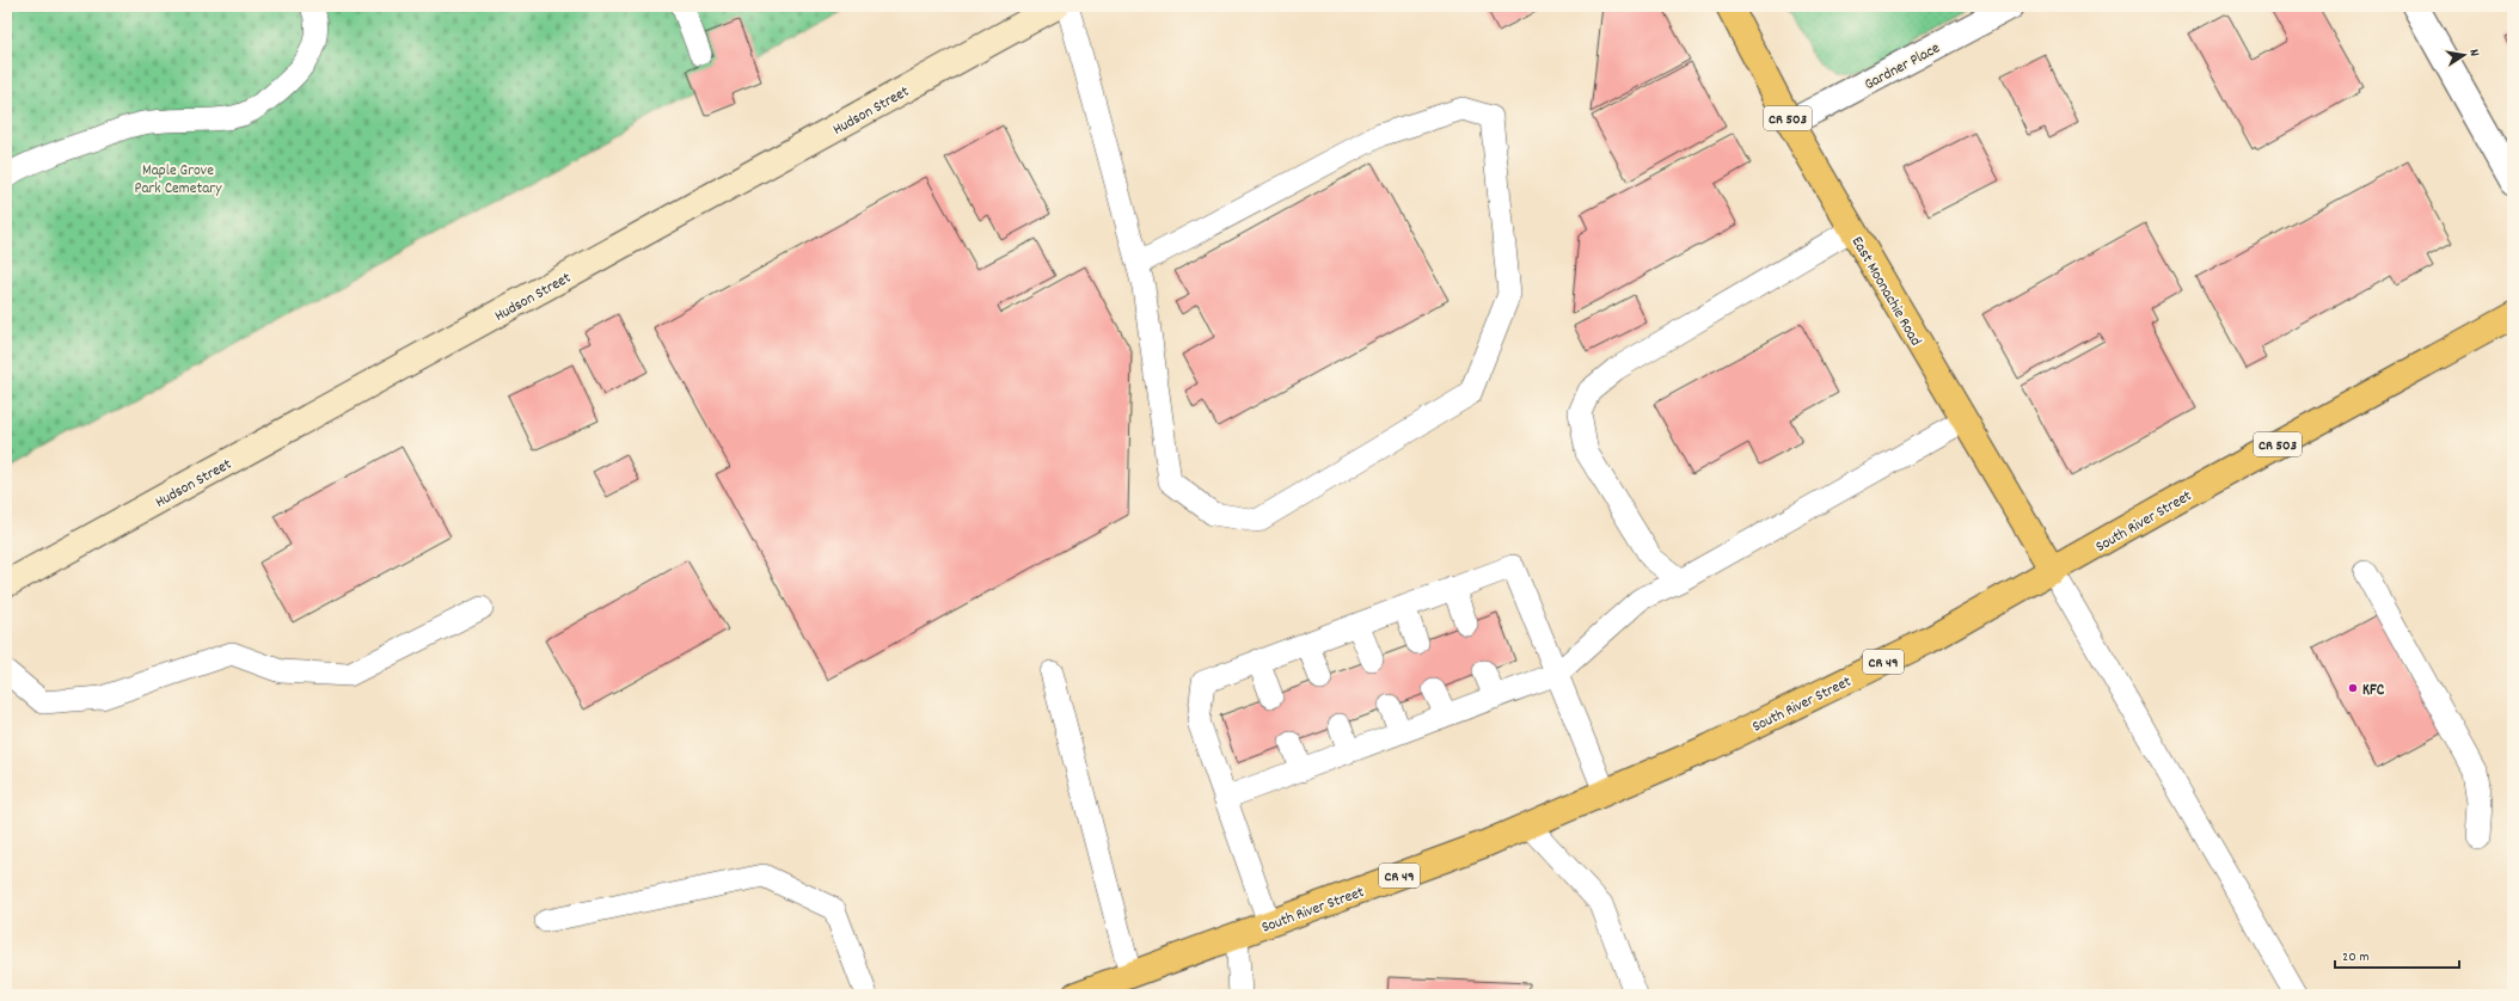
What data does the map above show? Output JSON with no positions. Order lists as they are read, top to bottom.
{
  "streets": {
    "main road": [
      "Hudson Street",
      "CR 503",
      "East Moonachie Road",
      "South River Street",
      "CR 49"
    ],
    "street": ["Gardner Place"]
  },
  "crossings": [
    ["Gardner Place", "East Moonachie Road"],
    ["East Moonachie Road", "South River Street"]
  ],
  "parks": ["Maple Grove Park Cemetary"],
  "places": ["KFC"],
  "scale_bar": "20 m",
  "north": "right"
}
